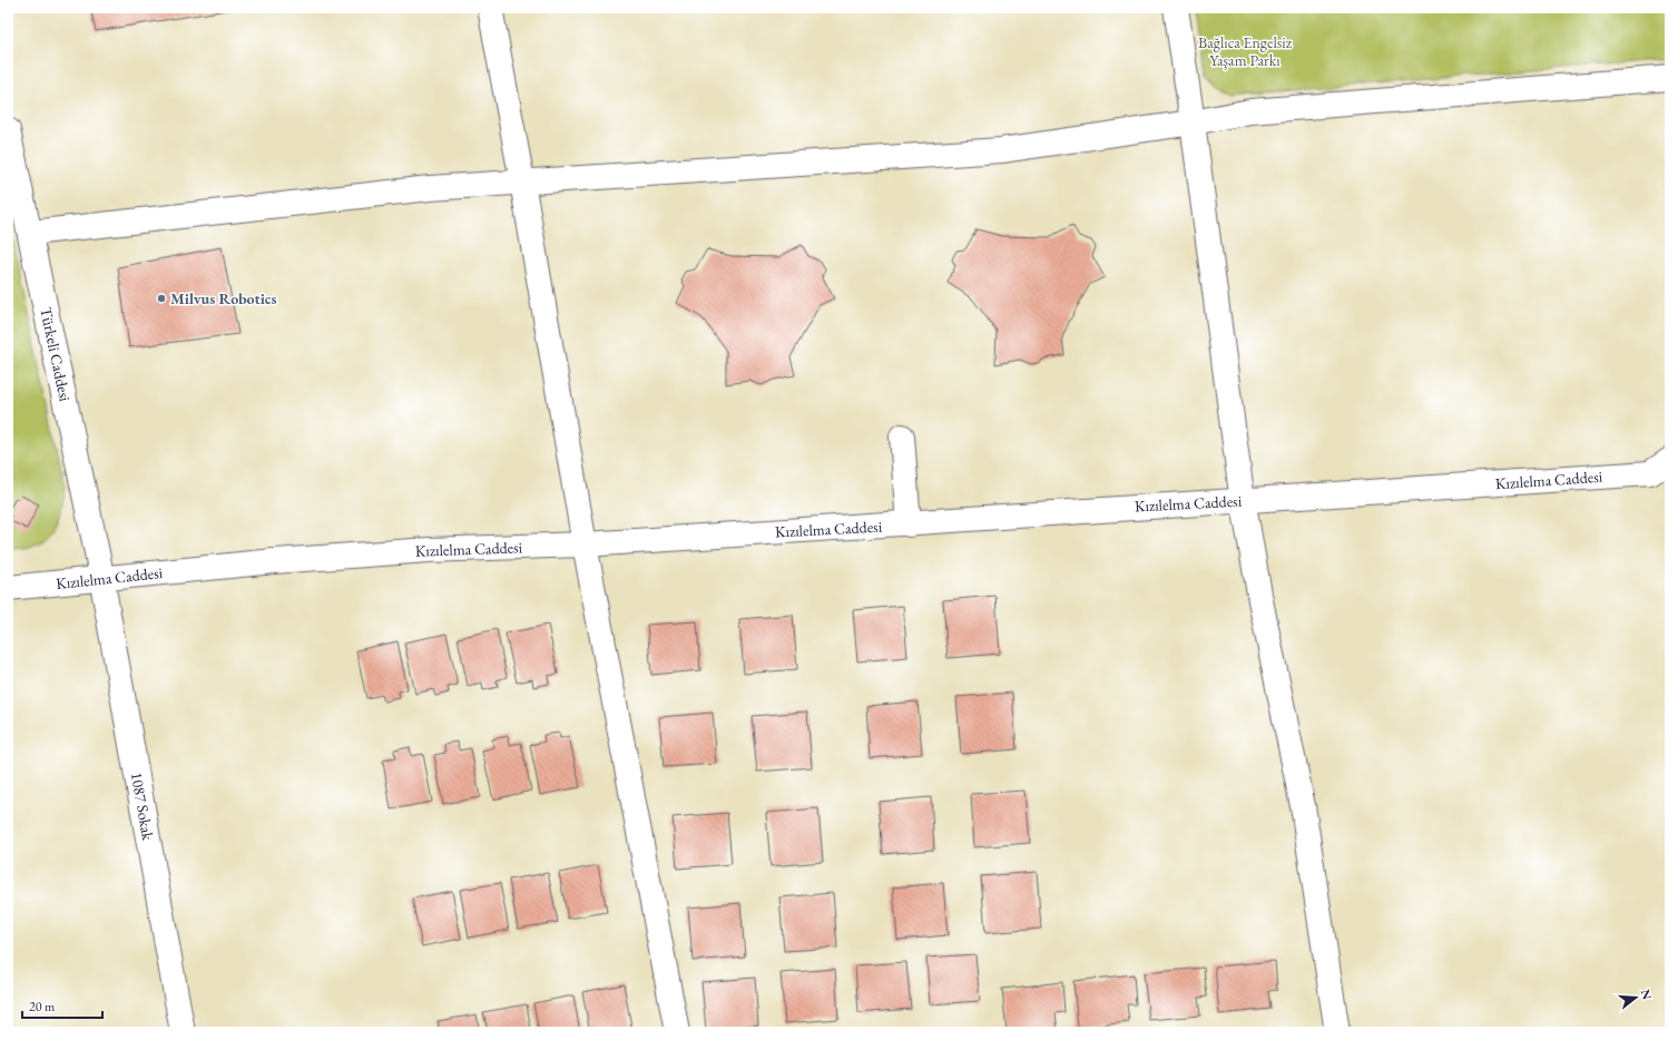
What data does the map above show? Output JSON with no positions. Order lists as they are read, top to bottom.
{
  "streets": {
    "street": ["Türkeli Caddesi", "Kızılelma Caddesi", "1087 Sokak"]
  },
  "crossings": [
    ["Türkeli Caddesi", "Kızılelma Caddesi"],
    ["Türkeli Caddesi", "1087 Sokak"],
    ["Kızılelma Caddesi", "1087 Sokak"]
  ],
  "parks": ["Bağlıca Engelsiz Yaşam Parkı"],
  "places": ["Milvus Robotics"],
  "scale_bar": "20 m",
  "north": "right"
}
